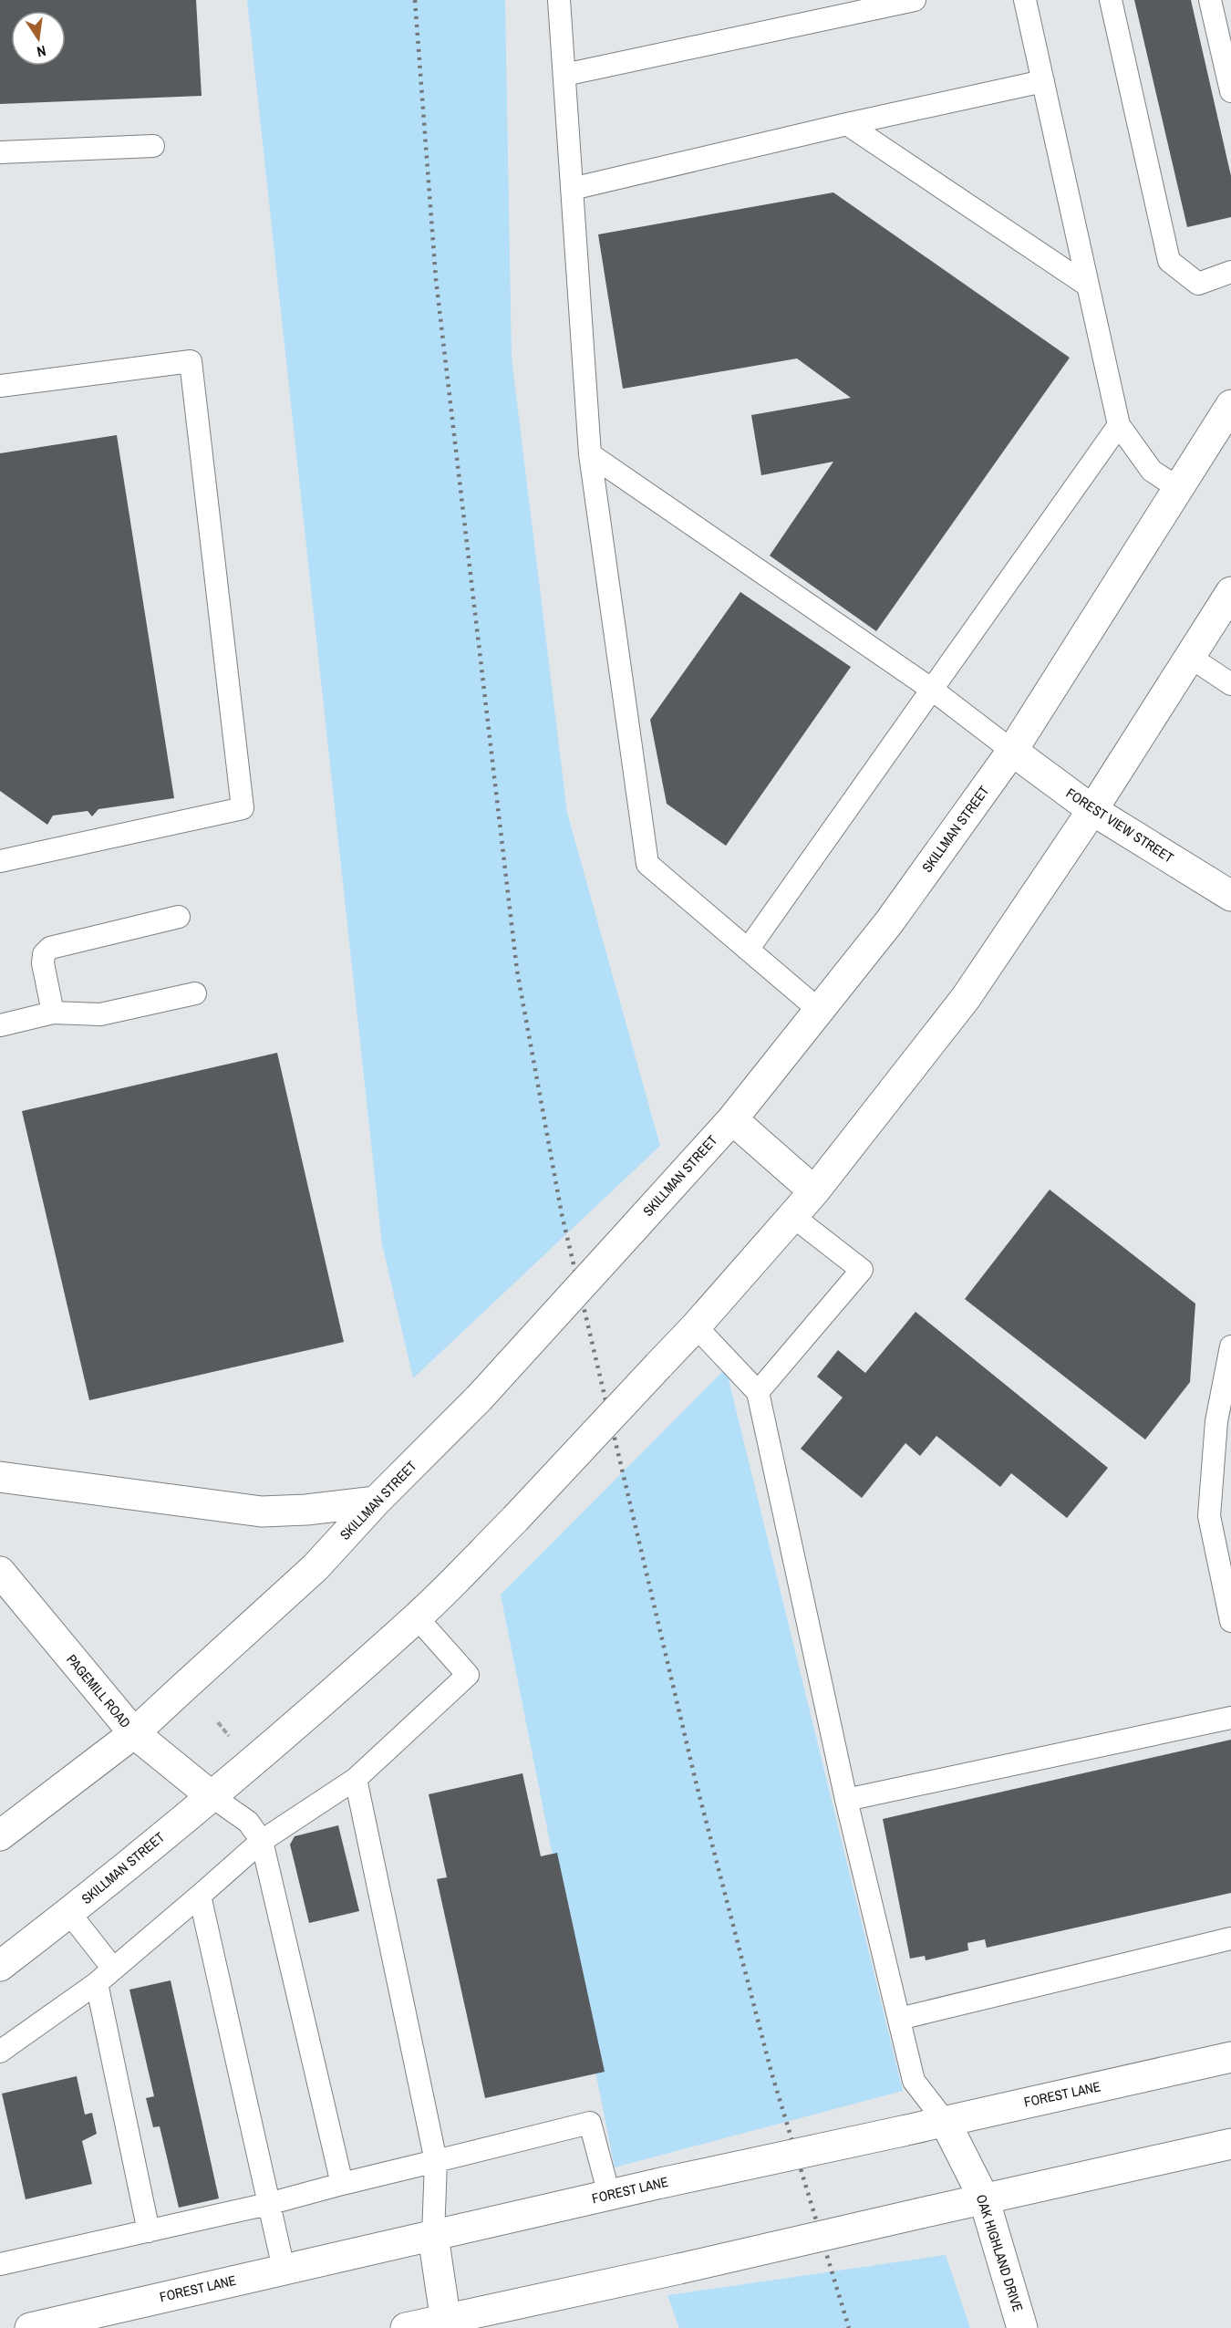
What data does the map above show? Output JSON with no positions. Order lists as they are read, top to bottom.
{
  "streets": {
    "main road": [
      "FOREST VIEW STREET",
      "SKILLMAN STREET",
      "PAGEMILL ROAD",
      "FOREST LANE",
      "OAK HIGHLAND DRIVE"
    ]
  },
  "crossings": [
    ["FOREST VIEW STREET", "SKILLMAN STREET"],
    ["SKILLMAN STREET", "PAGEMILL ROAD"],
    ["FOREST LANE", "OAK HIGHLAND DRIVE"]
  ],
  "north": "bottom"
}
